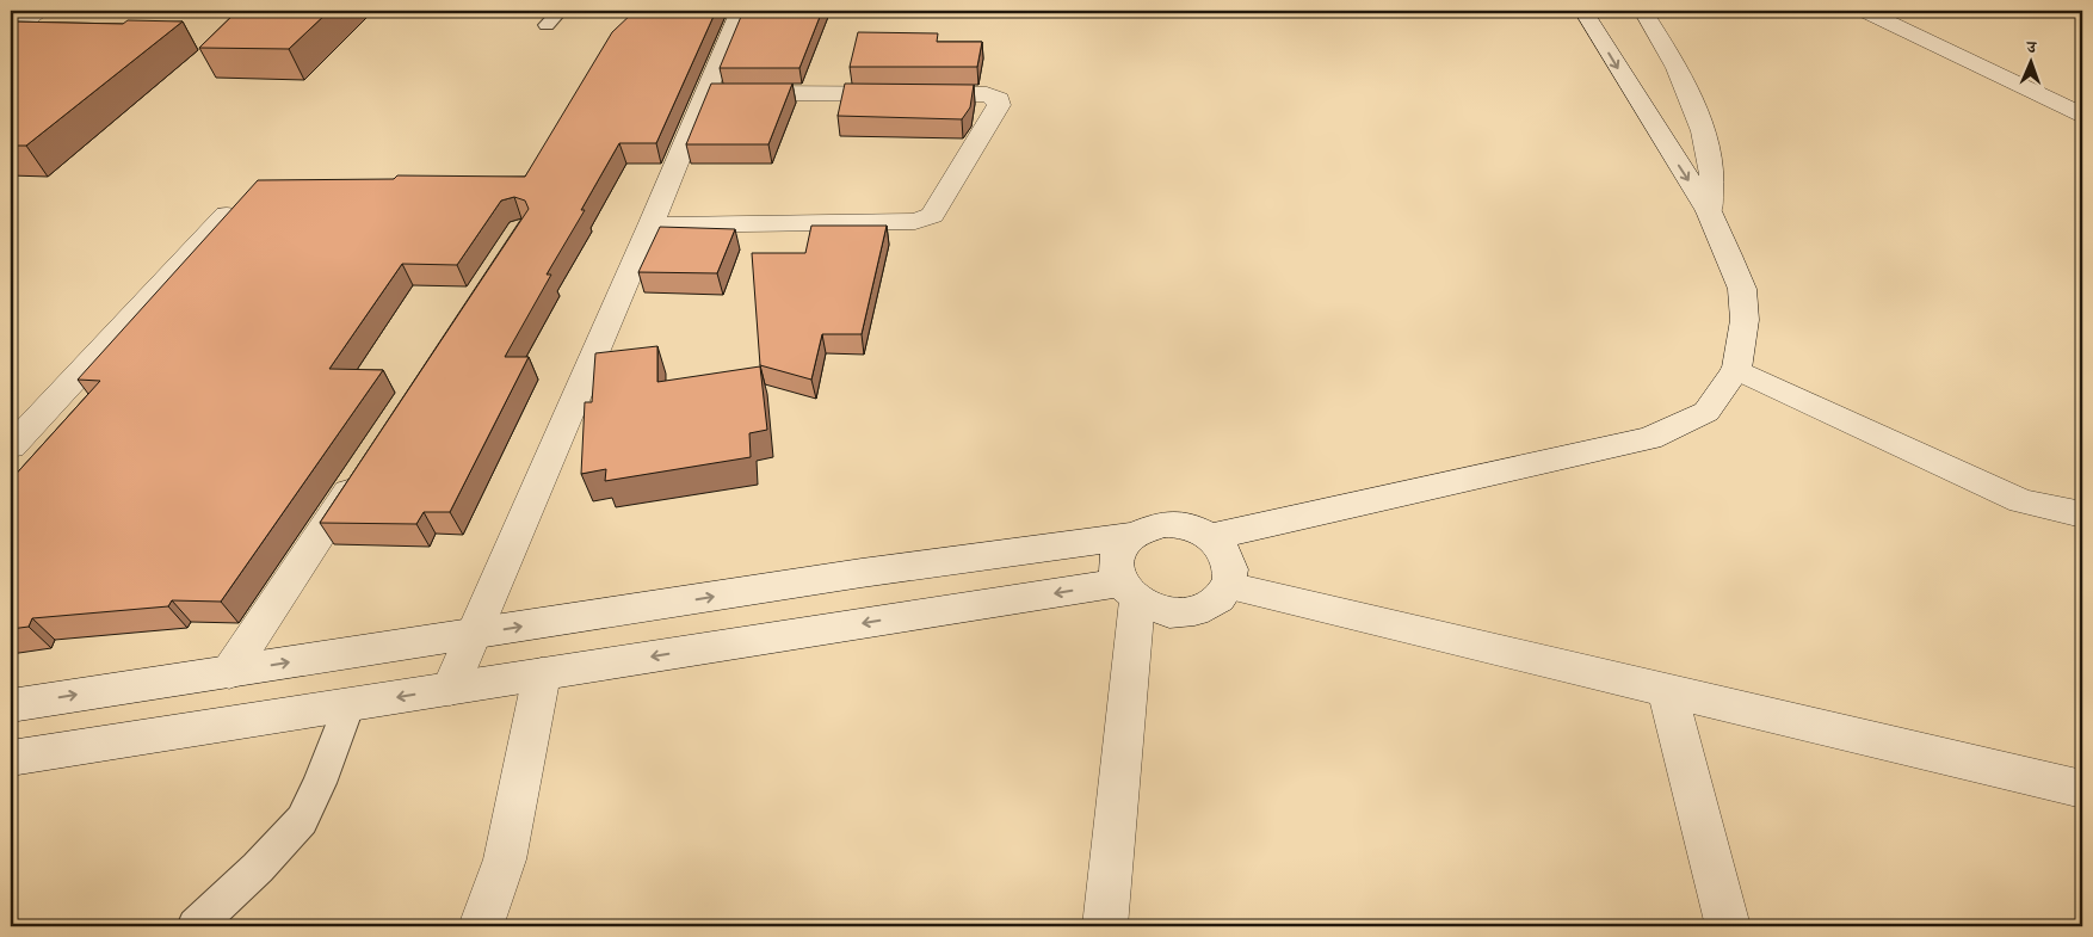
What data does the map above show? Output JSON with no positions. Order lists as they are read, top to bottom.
{
  "north": "top"
}
